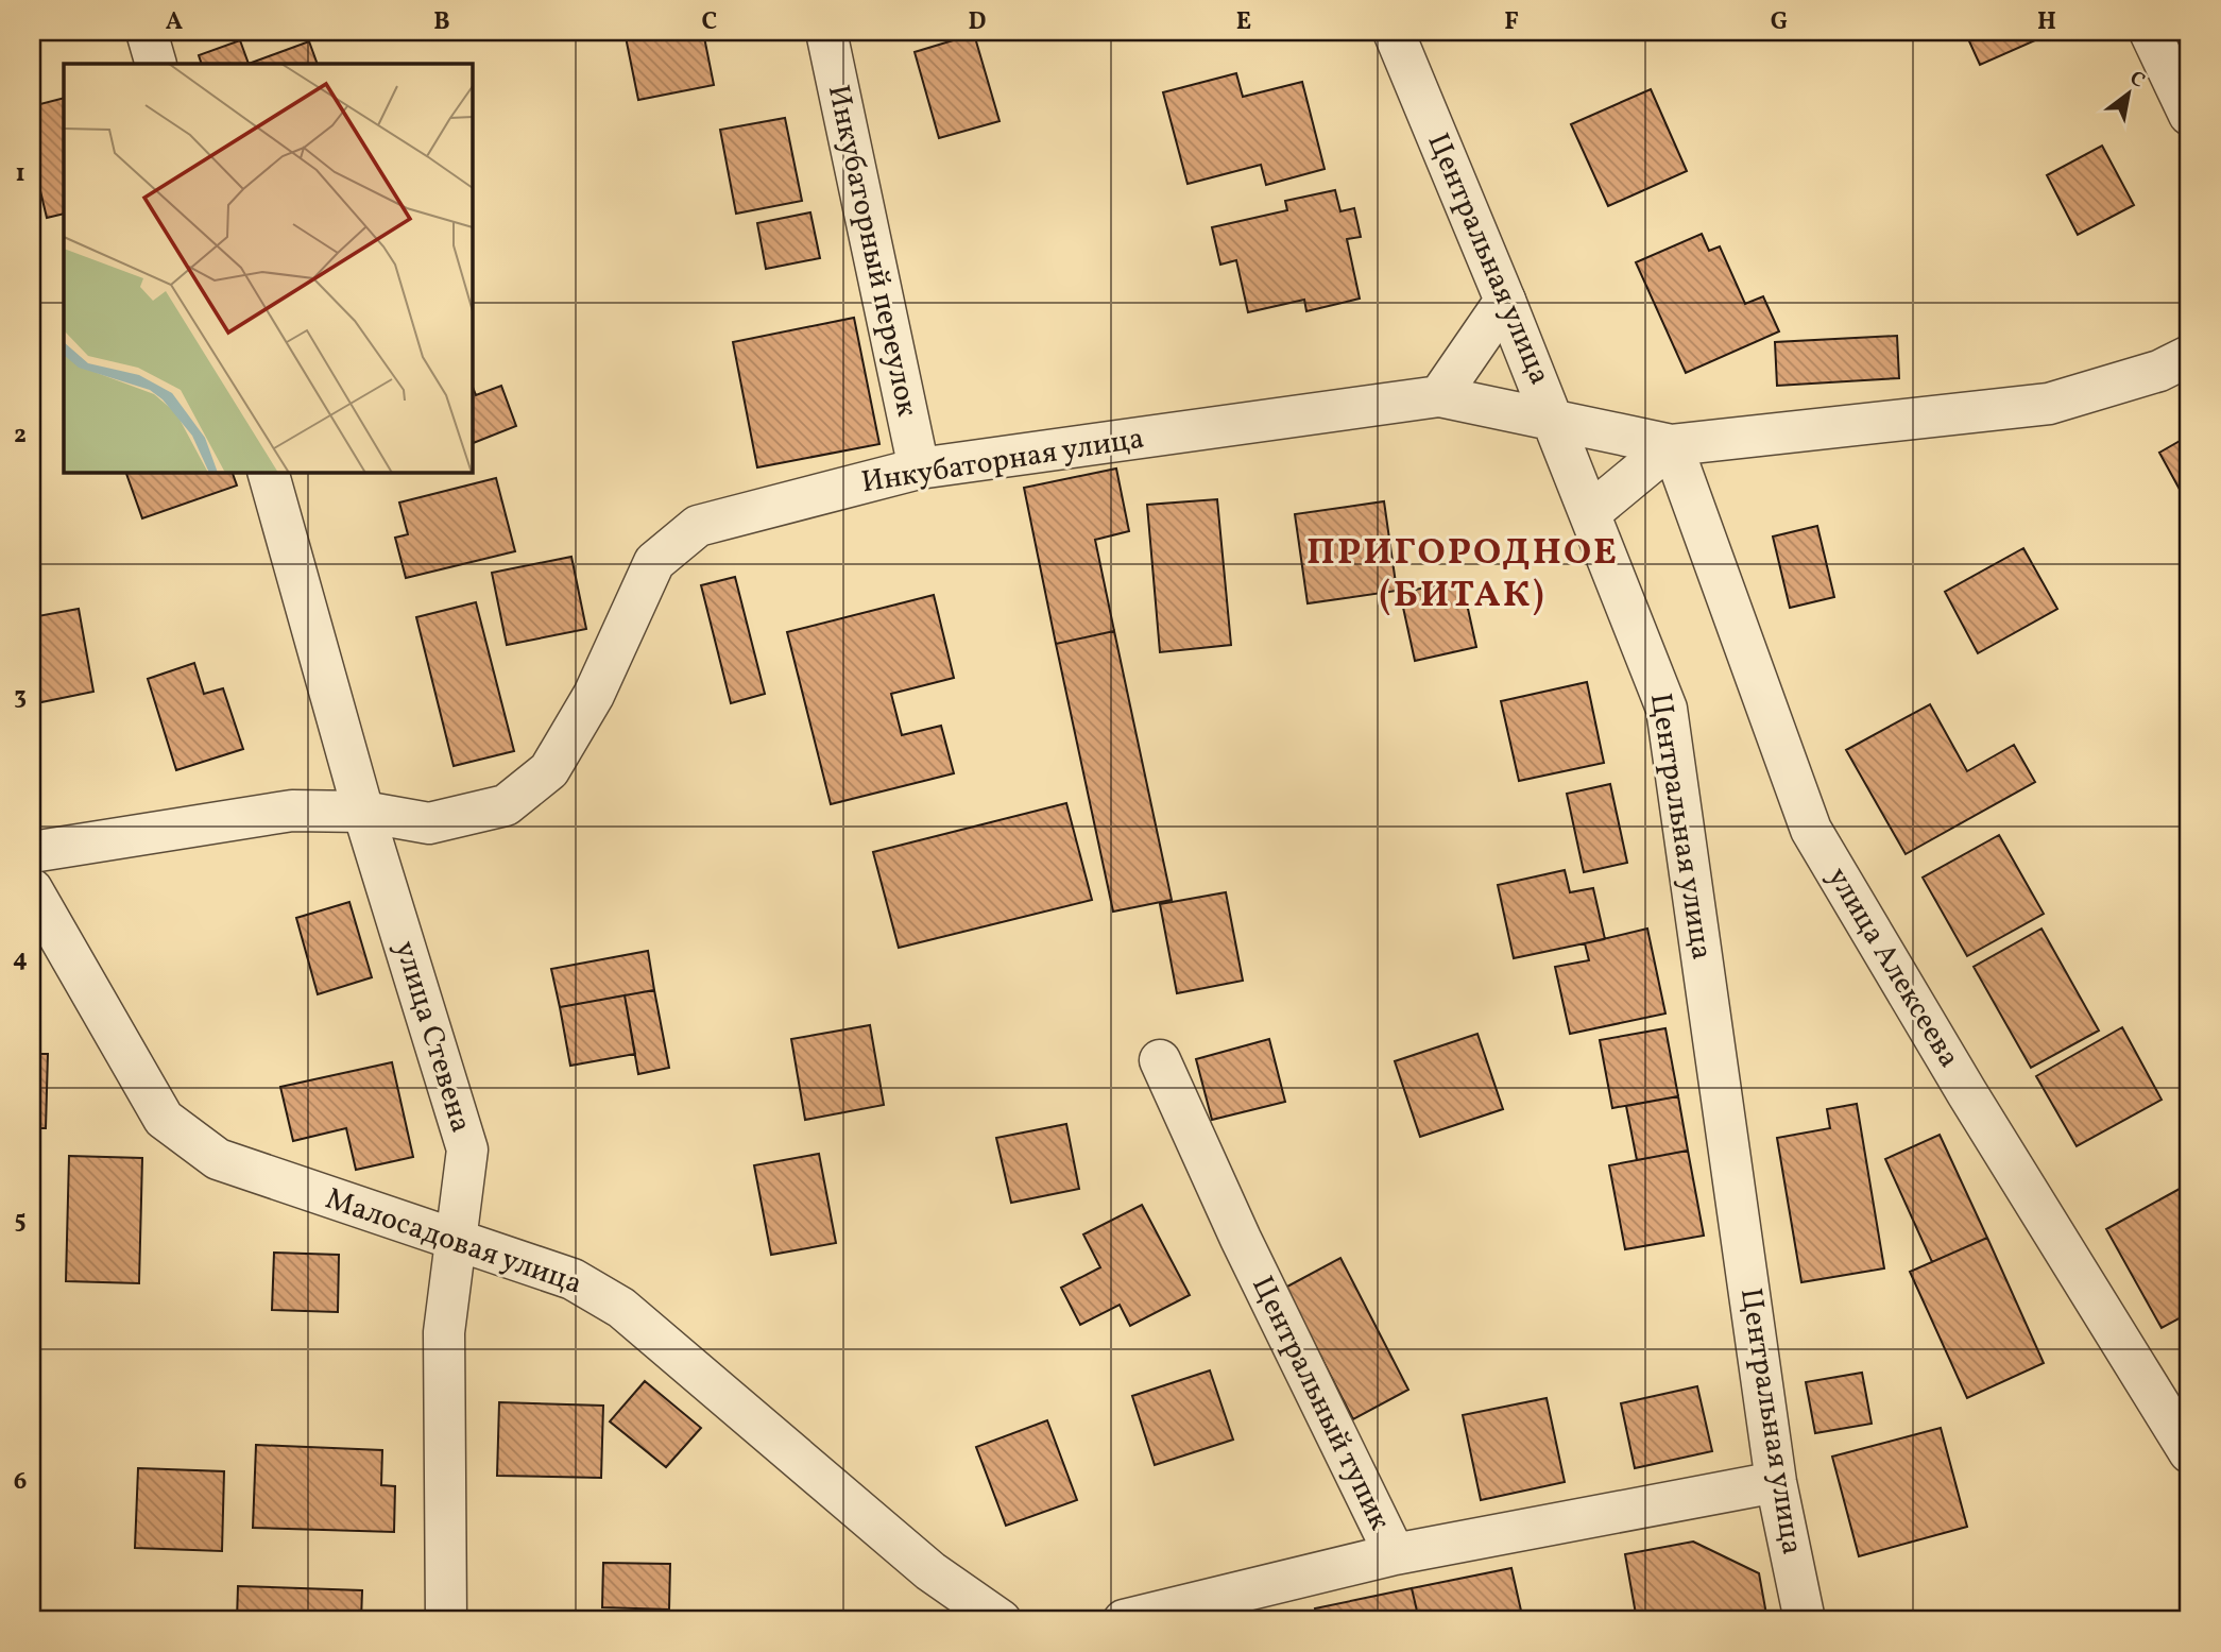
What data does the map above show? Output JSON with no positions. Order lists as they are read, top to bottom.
{
  "streets": {
    "street": [
      "Инкубаторный переулок",
      "Центральная улица",
      "Инкубаторная улица",
      "улица Алексеева",
      "улица Стевена",
      "Малосадовая улица",
      "Центральный тупик"
    ]
  },
  "crossings": [
    ["Инкубаторный переулок", "Инкубаторная улица"],
    ["Центральная улица", "Инкубаторная улица"],
    ["Центральная улица", "Центральный тупик"],
    ["Инкубаторная улица", "улица Алексеева"],
    ["Инкубаторная улица", "улица Стевена"],
    ["улица Стевена", "Малосадовая улица"]
  ],
  "districts": ["ПРИГОРОДНОЕ (БИТАК)"],
  "north": "top right",
  "grid": {
    "columns": [
      "A",
      "B",
      "C",
      "D",
      "E",
      "F",
      "G",
      "H"
    ],
    "rows": [
      "1",
      "2",
      "3",
      "4",
      "5",
      "6"
    ]
  }
}
